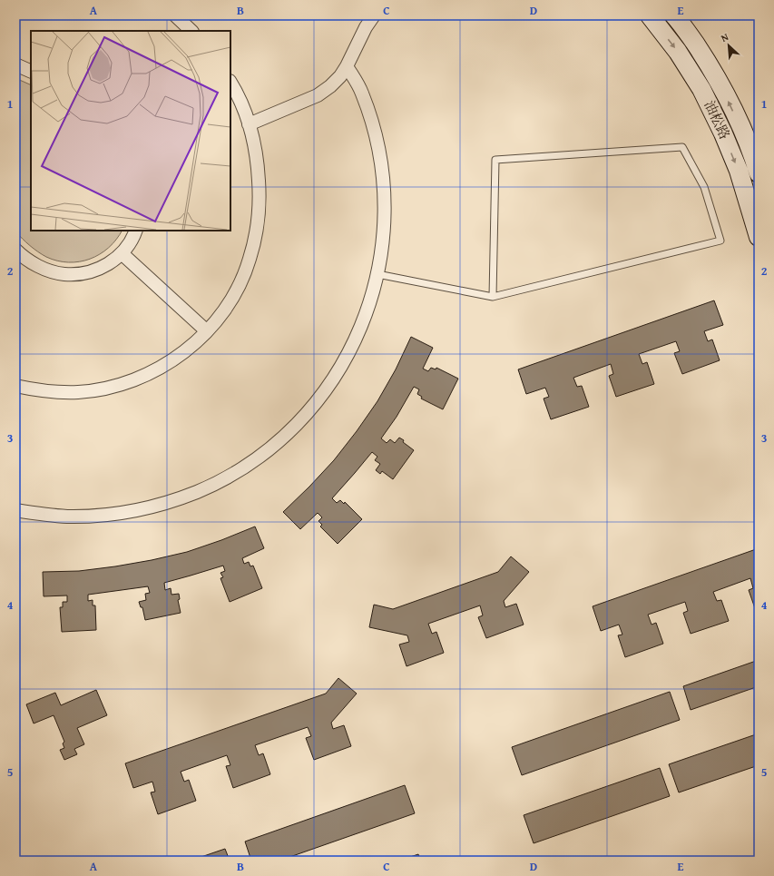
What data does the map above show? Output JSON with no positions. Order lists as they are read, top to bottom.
{
  "streets": {
    "main road": ["油松路"]
  },
  "north": "top left",
  "grid": {
    "columns": [
      "A",
      "B",
      "C",
      "D",
      "E"
    ],
    "rows": [
      "1",
      "2",
      "3",
      "4",
      "5"
    ]
  }
}
